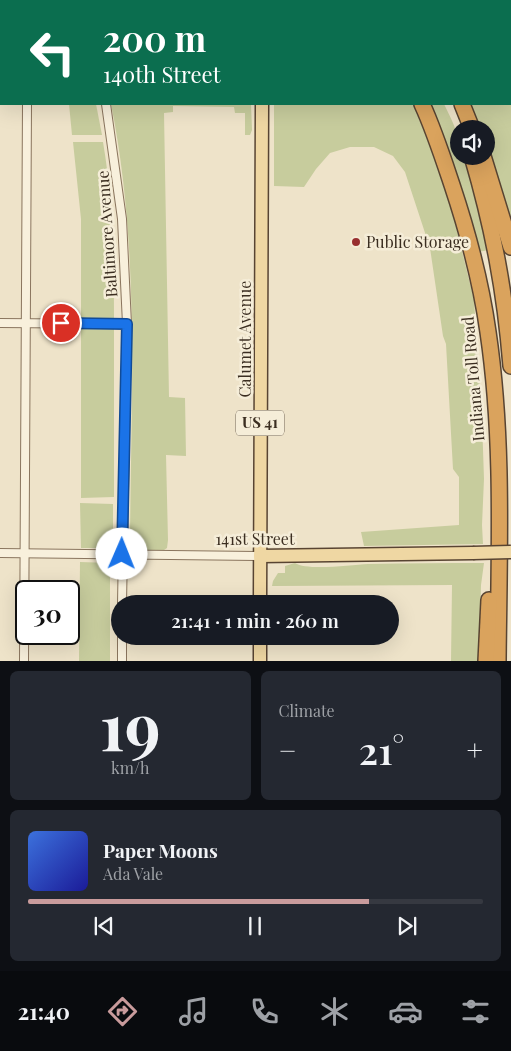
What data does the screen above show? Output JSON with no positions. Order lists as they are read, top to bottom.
{
  "streets": {
    "highway": ["Indiana Toll Road"],
    "main road": ["Calumet Avenue", "US 41", "141st Street"],
    "street": ["Baltimore Avenue"]
  },
  "crossings": [
    ["Baltimore Avenue", "141st Street"],
    ["Calumet Avenue", "141st Street"]
  ],
  "places": ["Public Storage"],
  "page": {
    "turn": ["200 m", "140th Street"],
    "limit": "30",
    "trip": "21:41 · 1 min · 260 m",
    "tile": [
      ["19", "km/h"],
      "Climate"
    ],
    "heat": ["−", "21°", "+"],
    "song": ["Paper Moons", "Ada Vale"],
    "tabs": "21:40"
  }
}
